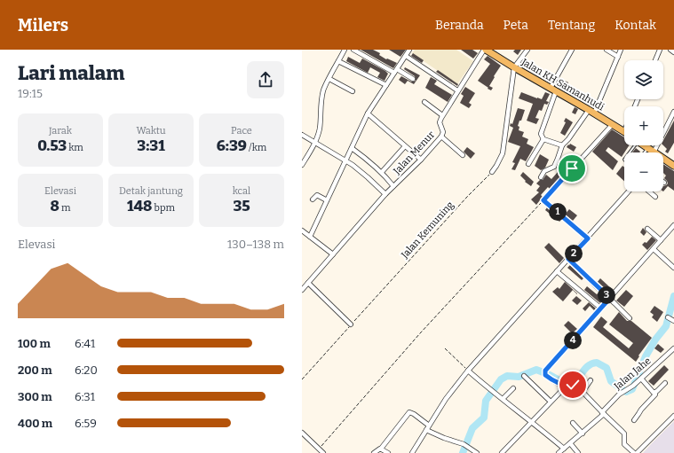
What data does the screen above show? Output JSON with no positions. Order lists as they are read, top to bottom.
{
  "streets": {
    "main road": ["Jalan KH Samanhudi"],
    "street": ["Jalan Menur", "Jalan Jahe"],
    "path": ["Jalan Kemuning"]
  },
  "page": {
    "header": "Milers",
    "nav": [
      "Beranda",
      "Peta",
      "Tentang",
      "Kontak"
    ],
    "heading": ["Lari malam", "19:15"],
    "map_buttons": ["+", "−"],
    "stats": [
      ["Jarak", "0.53 km"],
      ["Waktu", "3:31"],
      ["Pace", "6:39 /km"],
      ["Elevasi", "8 m"],
      ["Detak jantung", "148 bpm"],
      ["kcal", "35"]
    ],
    "pins": [
      "1",
      "2",
      "3",
      "4"
    ],
    "chart": ["Elevasi", "130–138 m"],
    "list": [
      {
        "name": "100 m",
        "note": "6:41"
      },
      {
        "name": "200 m",
        "note": "6:20"
      },
      {
        "name": "300 m",
        "note": "6:31"
      },
      {
        "name": "400 m",
        "note": "6:59"
      }
    ]
  }
}
